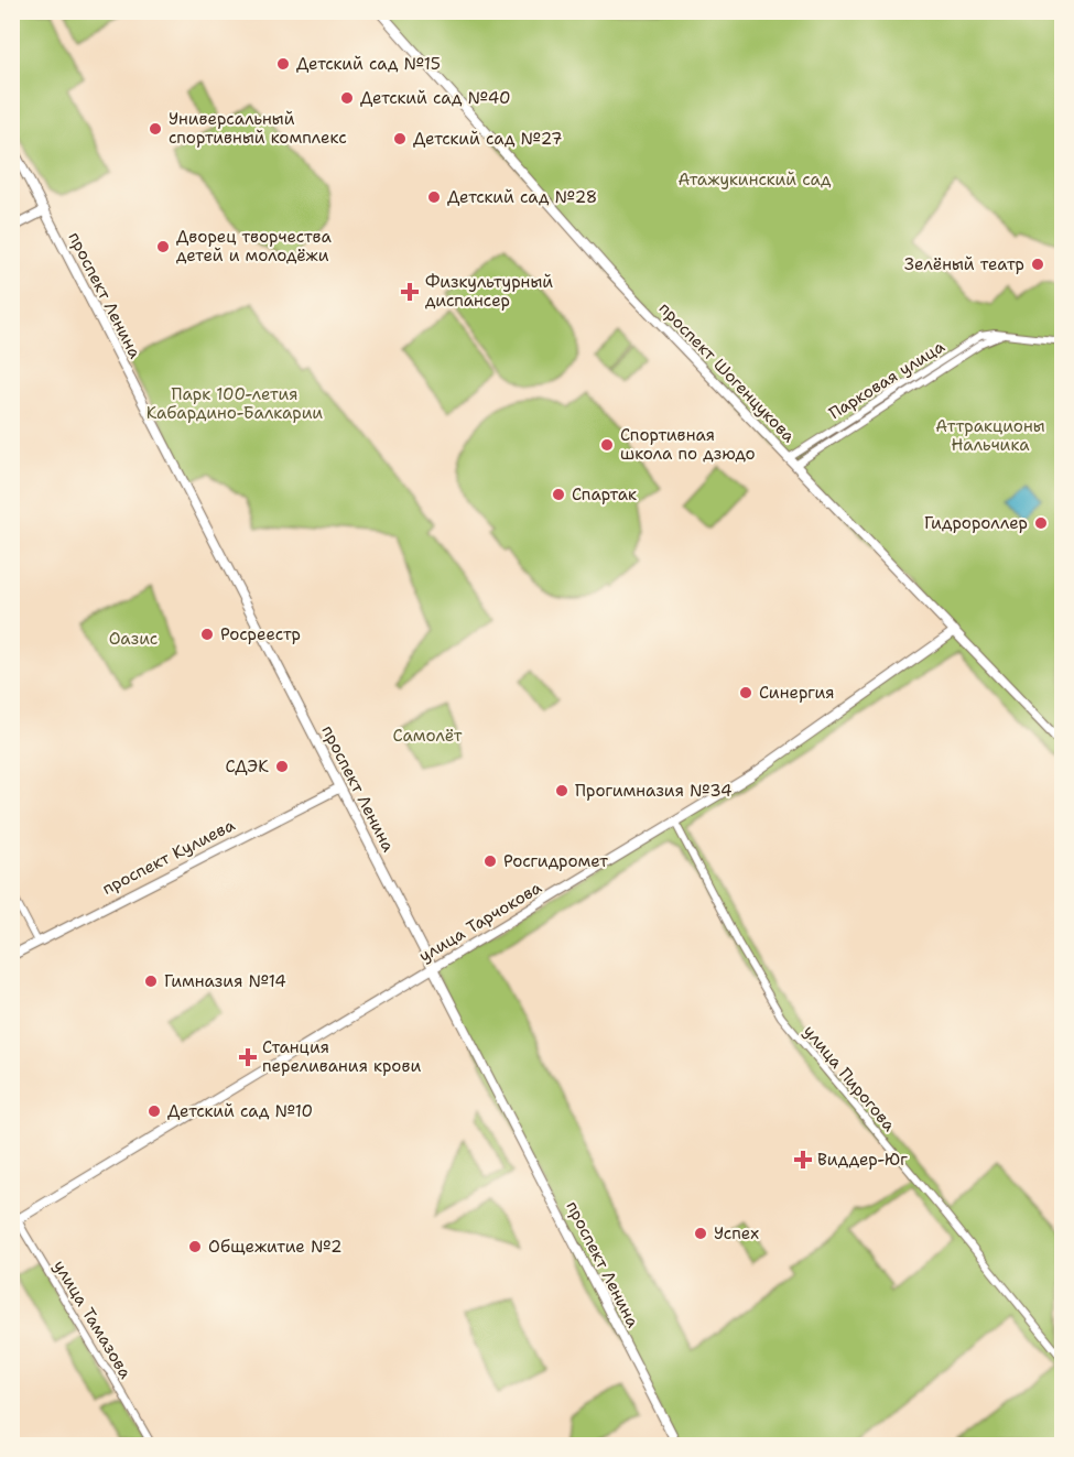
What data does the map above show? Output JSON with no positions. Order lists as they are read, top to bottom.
{
  "streets": {
    "street": [
      "проспект Ленина",
      "проспект Шогенцукова",
      "Парковая улица",
      "проспект Кулиева",
      "улица Тарчокова",
      "улица Пирогова",
      "улица Тамазова"
    ]
  },
  "crossings": [
    ["проспект Ленина", "проспект Кулиева"],
    ["проспект Ленина", "улица Тарчокова"],
    ["проспект Шогенцукова", "Парковая улица"],
    ["проспект Шогенцукова", "улица Тарчокова"],
    ["улица Тарчокова", "улица Пирогова"],
    ["улица Тарчокова", "улица Тамазова"]
  ],
  "parks": [
    "Атажукинский сад",
    "Парк 100-летия Кабардино-Балкарии",
    "Аттракционы Нальчика",
    "Оазис",
    "Самолёт"
  ],
  "places": {
    "other": [
      "Детский сад №15",
      "Детский сад №40",
      "Универсальный спортивный комплекс",
      "Детский сад №27",
      "Детский сад №28",
      "Дворец творчества детей и молодёжи",
      "Зелёный театр",
      "Спортивная школа по дзюдо",
      "Спартак",
      "Гидророллер",
      "Росреестр",
      "Синергия",
      "СДЭК",
      "Прогимназия №34",
      "Росгидромет",
      "Гимназия №14",
      "Детский сад №10",
      "Успех",
      "Общежитие №2"
    ],
    "health": ["Физкультурный диспансер", "Станция переливания крови", "Виддер-Юг"]
  }
}
